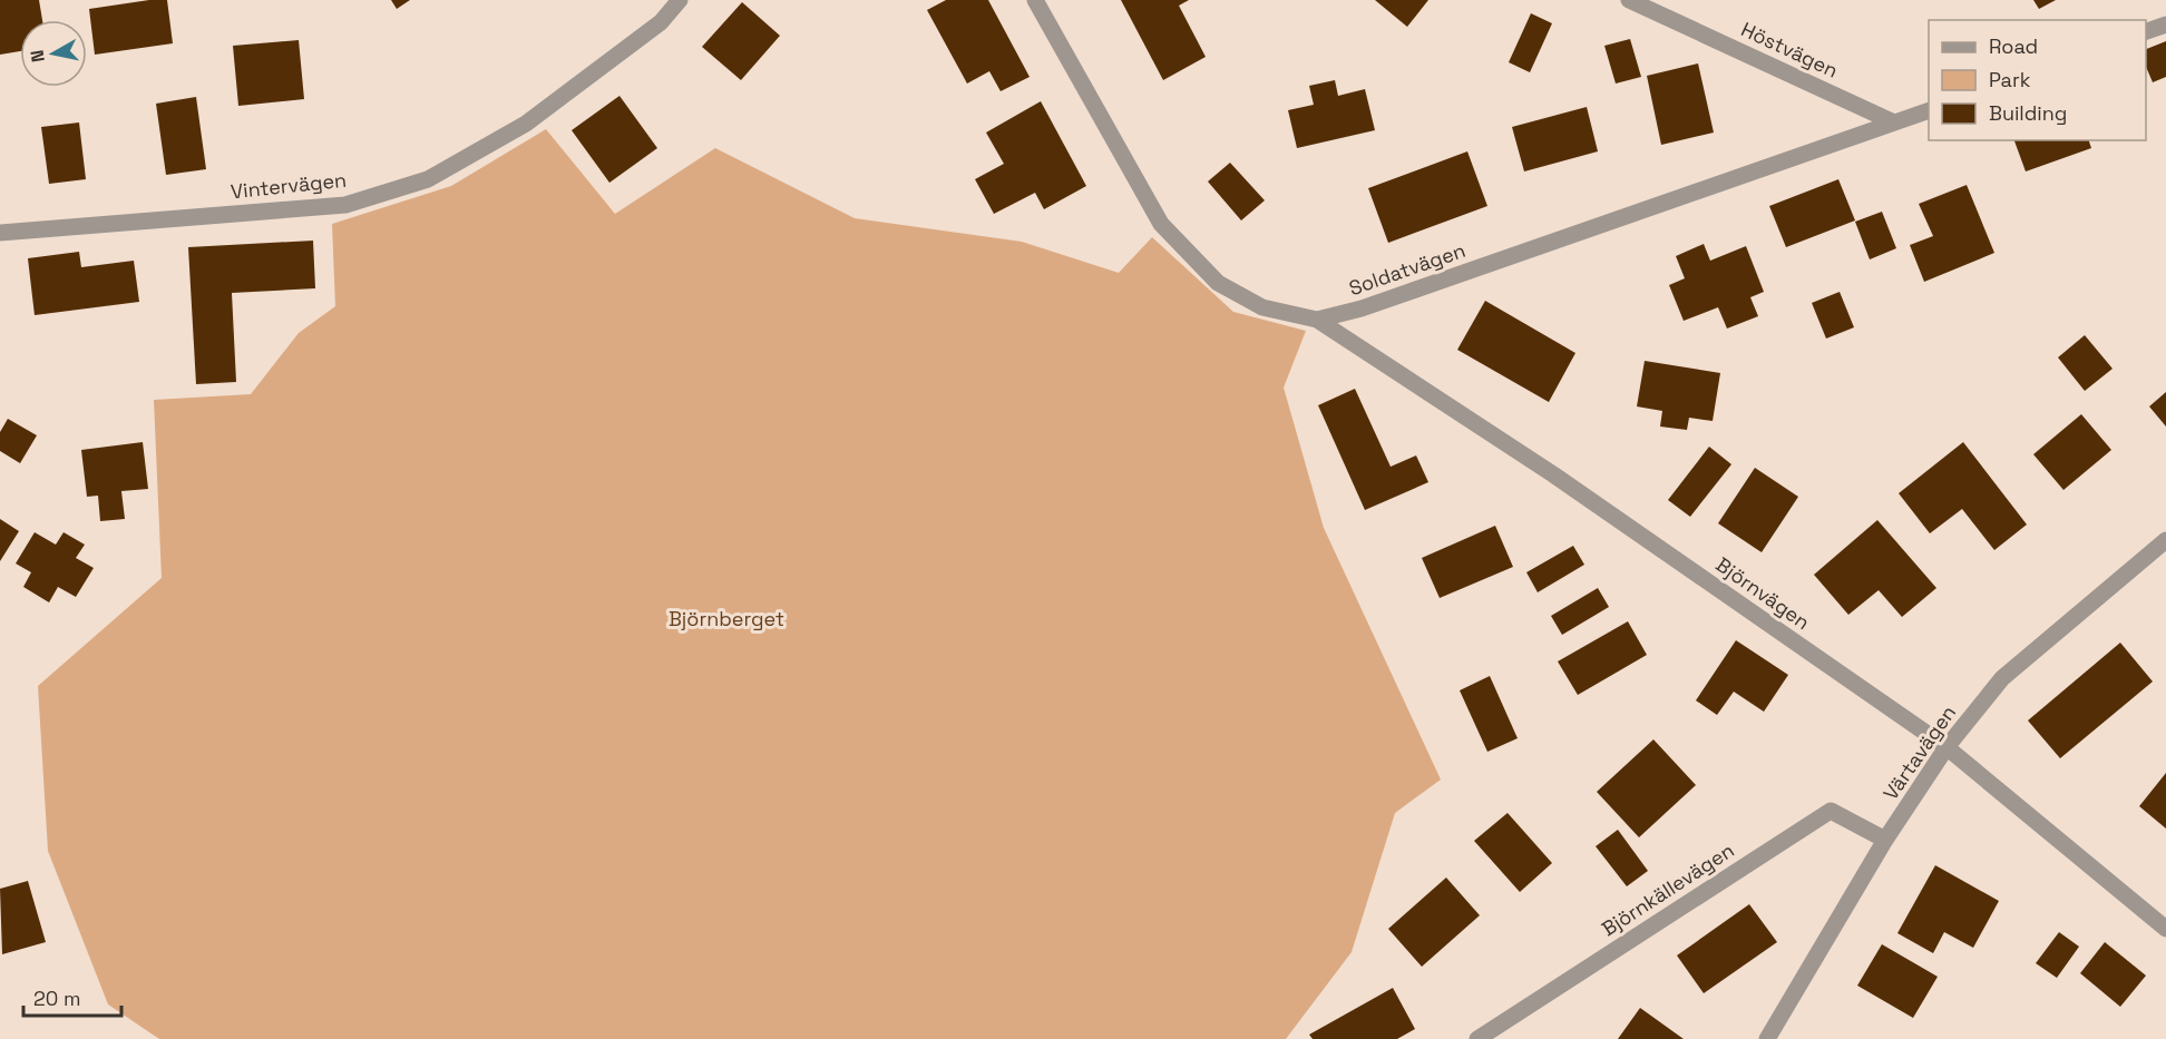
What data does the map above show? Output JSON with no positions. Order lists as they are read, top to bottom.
{
  "streets": {
    "street": [
      "Höstvägen",
      "Vintervägen",
      "Soldatvägen",
      "Björnvägen",
      "Värtavägen",
      "Björnkällevägen"
    ]
  },
  "crossings": [
    ["Höstvägen", "Soldatvägen"],
    ["Soldatvägen", "Björnvägen"],
    ["Björnvägen", "Värtavägen"],
    ["Värtavägen", "Björnkällevägen"]
  ],
  "parks": ["Björnberget"],
  "legend": ["Road", "Park", "Building"],
  "scale_bar": "20 m",
  "north": "left"
}
